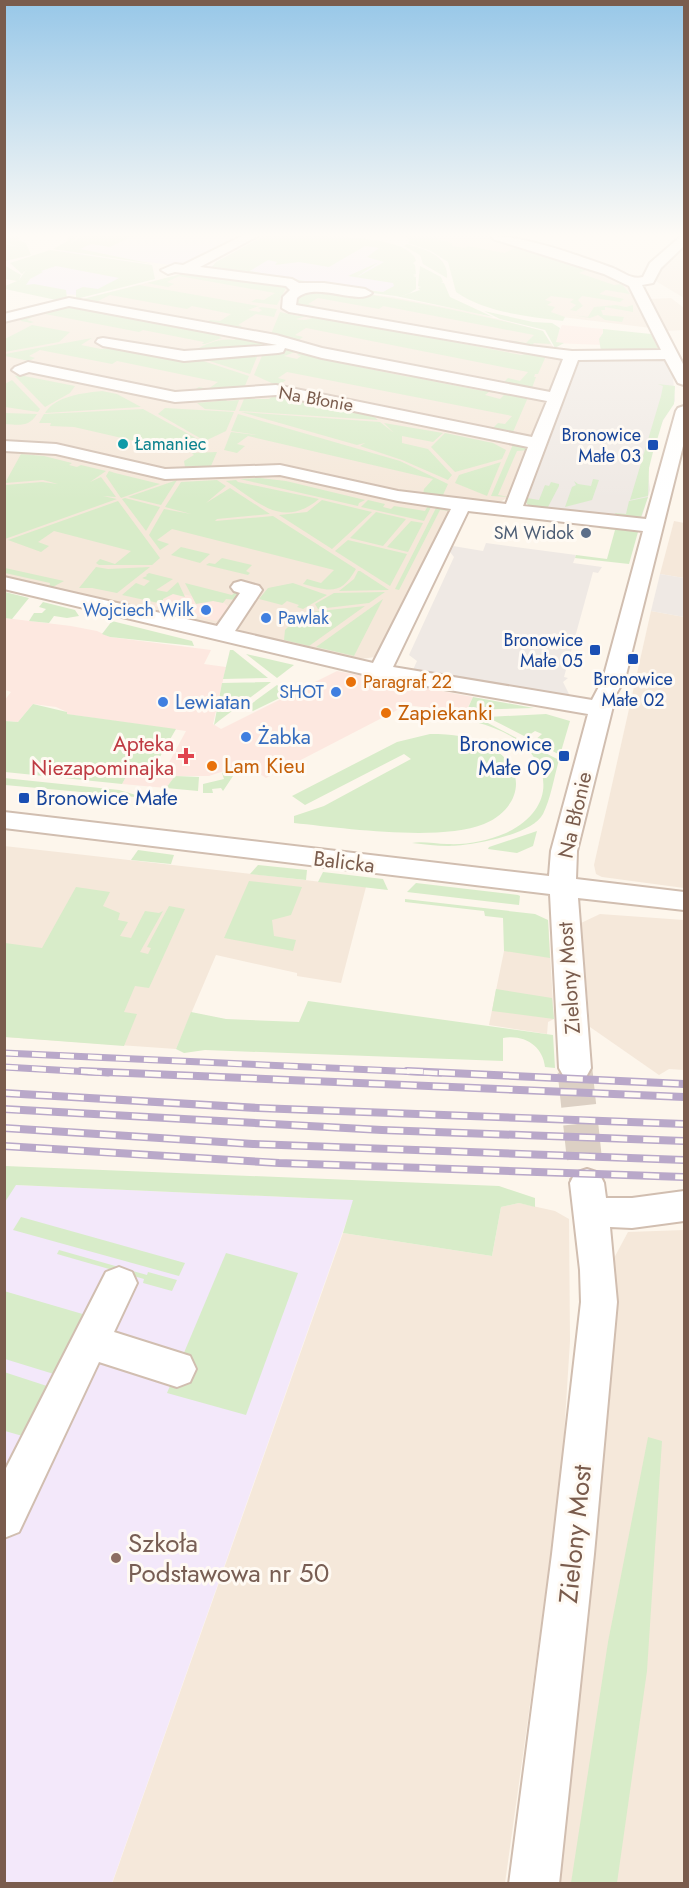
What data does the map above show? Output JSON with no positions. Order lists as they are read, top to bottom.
{
  "streets": {
    "street": ["Na Błonie", "Balicka", "Zielony Most"]
  },
  "crossings": [
    ["Na Błonie", "Balicka"],
    ["Na Błonie", "Zielony Most"],
    ["Balicka", "Zielony Most"]
  ],
  "places": {
    "other": [
      "Łamaniec",
      "SM Widok",
      "Wojciech Wilk",
      "Pawlak",
      "Paragraf 22",
      "SHOT",
      "Lewiatan",
      "Zapiekanki",
      "Żabka",
      "Lam Kieu",
      "Szkoła Podstawowa nr 50"
    ],
    "transit": [
      "Bronowice Małe 03",
      "Bronowice Małe 05",
      "Bronowice Małe 02",
      "Bronowice Małe 09",
      "Bronowice Małe"
    ],
    "health": ["Apteka Niezapominajka"]
  }
}
